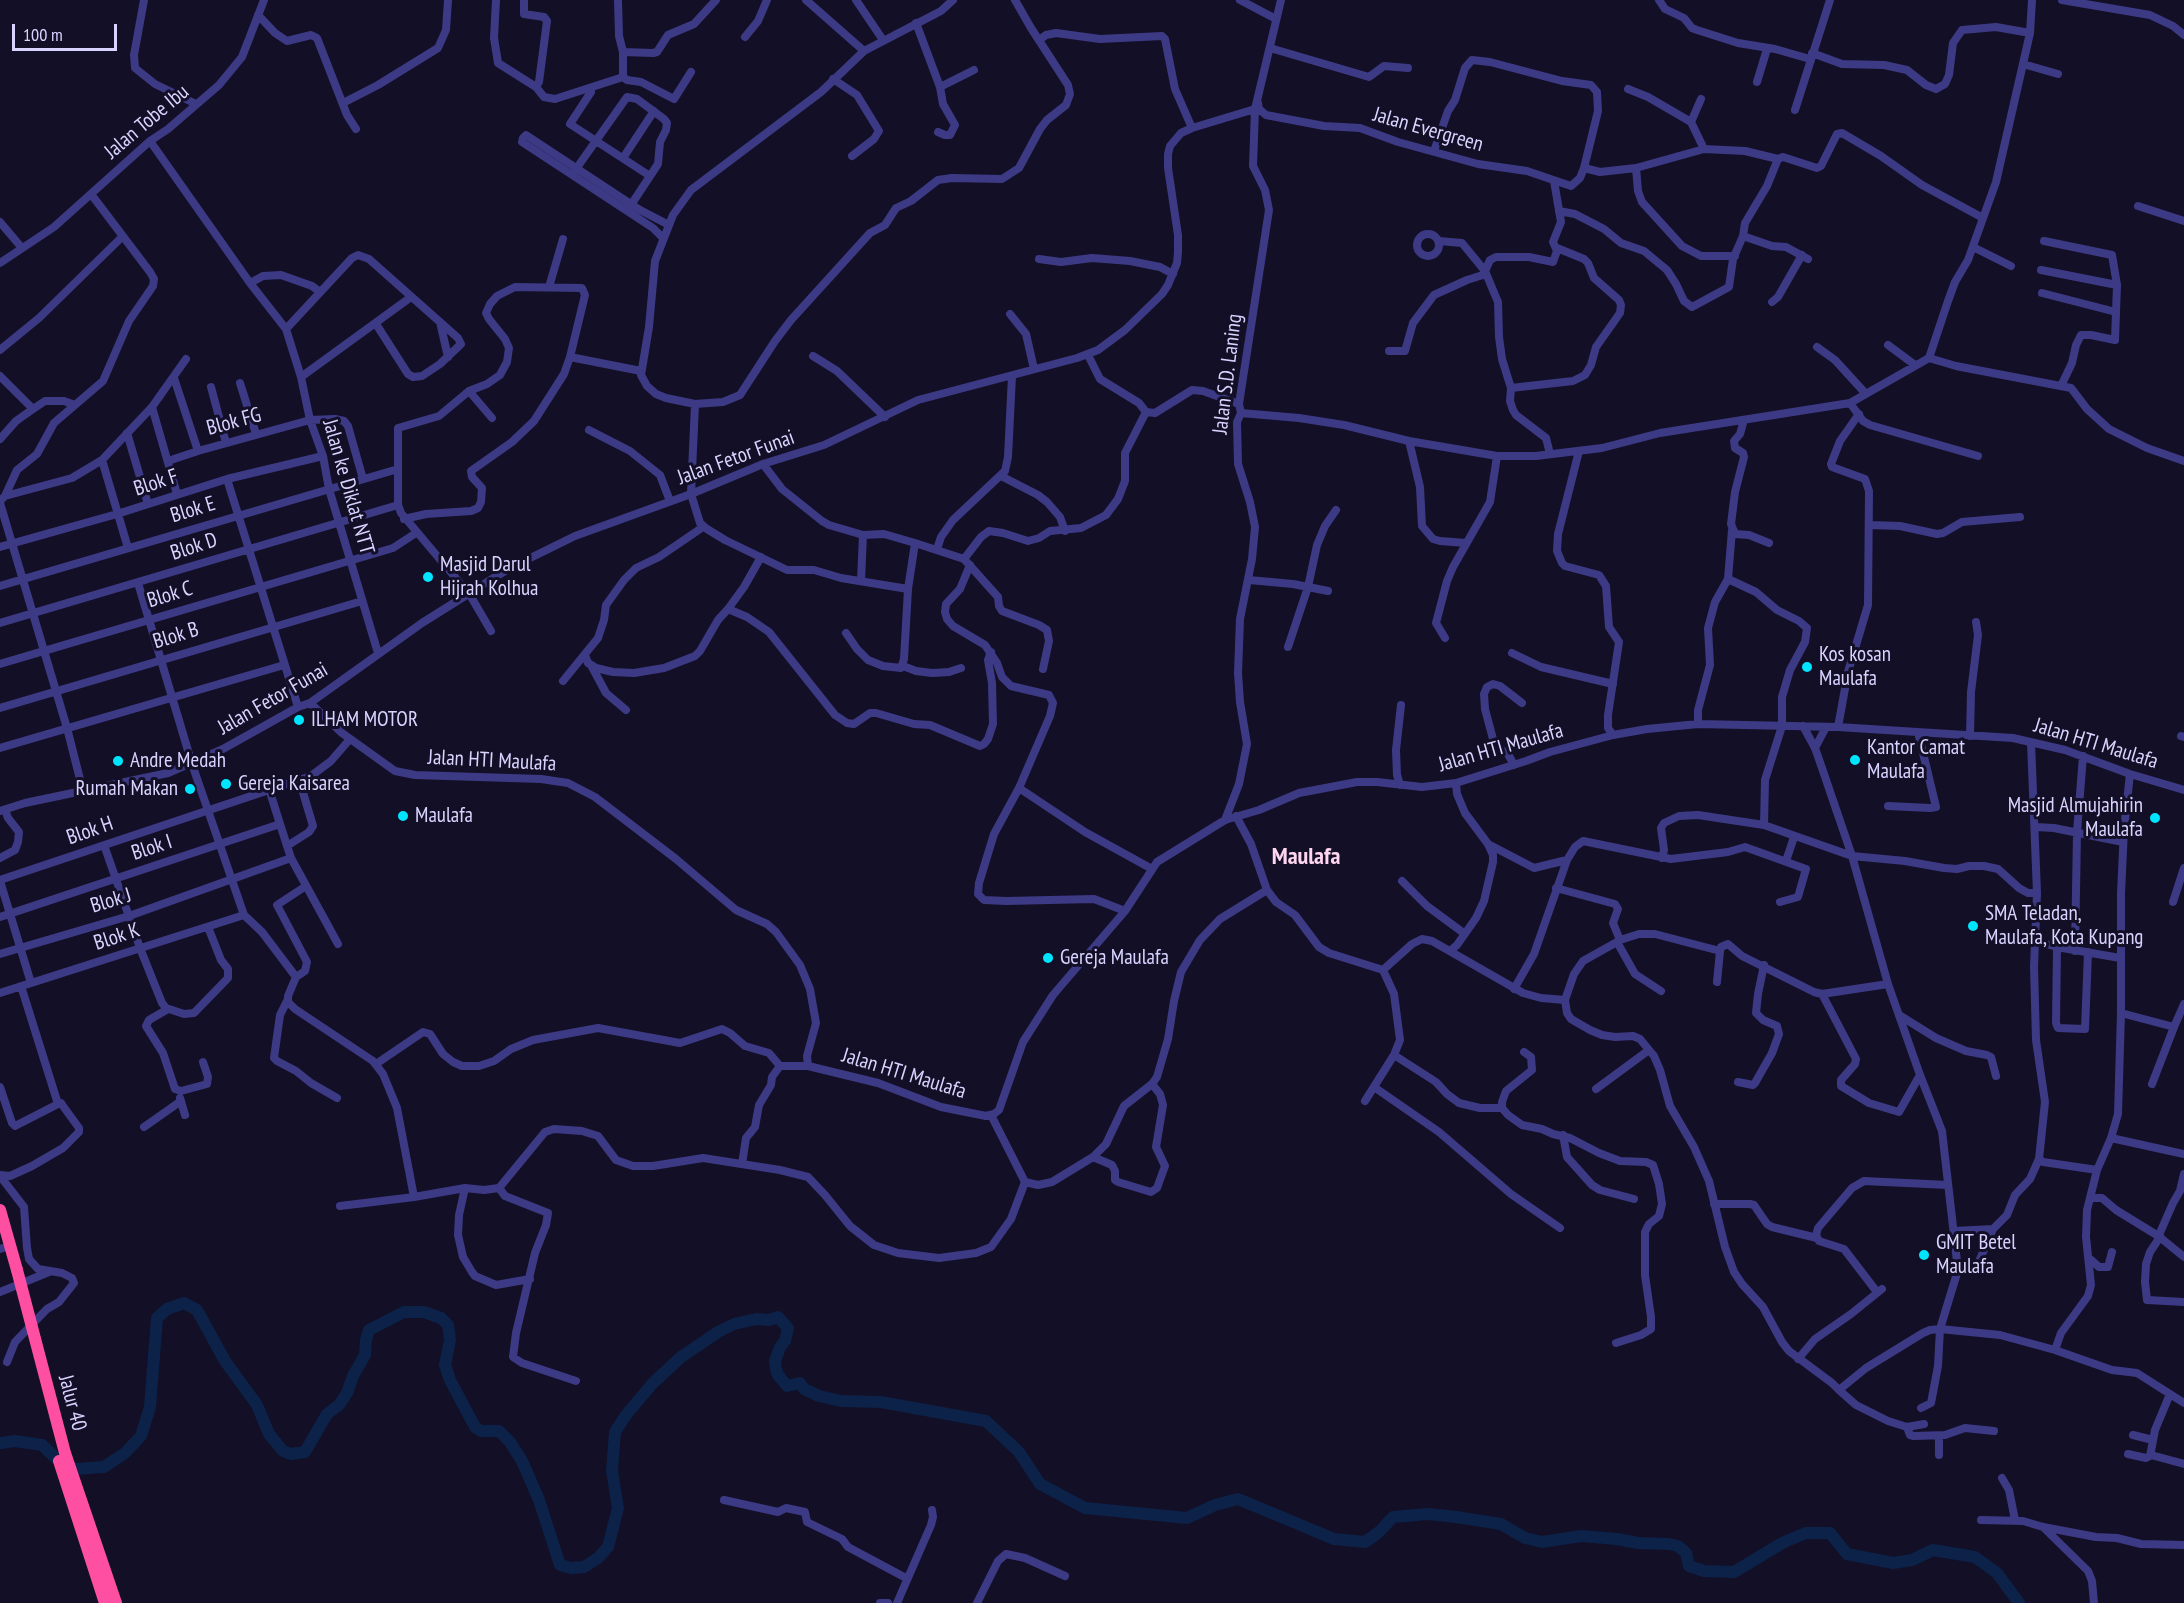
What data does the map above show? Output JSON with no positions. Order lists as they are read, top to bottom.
{
  "streets": {
    "highway": ["Jalur 40"],
    "street": [
      "Jalan Tobe Ibu",
      "Jalan Evergreen",
      "Jalan S.D. Laning",
      "Blok FG",
      "Jalan Fetor Funai",
      "Blok F",
      "Jalan ke Diklat NTT",
      "Blok E",
      "Blok D",
      "Blok C",
      "Blok B",
      "Jalan HTI Maulafa",
      "Blok H",
      "Blok I",
      "Blok J",
      "Blok K"
    ]
  },
  "crossings": [
    ["Jalan Tobe Ibu", "Jalan ke Diklat NTT"],
    ["Jalan Evergreen", "Jalan S.D. Laning"],
    ["Jalan Evergreen", "Jalan Fetor Funai"],
    ["Jalan S.D. Laning", "Jalan Fetor Funai"],
    ["Jalan S.D. Laning", "Jalan HTI Maulafa"],
    ["Blok FG", "Jalan ke Diklat NTT"],
    ["Blok FG", "Blok E"],
    ["Jalan Fetor Funai", "Jalan ke Diklat NTT"],
    ["Jalan Fetor Funai", "Jalan HTI Maulafa"],
    ["Blok F", "Jalan ke Diklat NTT"],
    ["Jalan ke Diklat NTT", "Blok E"],
    ["Jalan ke Diklat NTT", "Blok D"],
    ["Jalan ke Diklat NTT", "Blok C"],
    ["Jalan ke Diklat NTT", "Blok B"],
    ["Jalan HTI Maulafa", "Blok H"]
  ],
  "districts": ["Maulafa"],
  "places": [
    "Masjid Darul Hijrah Kolhua",
    "Kos kosan Maulafa",
    "ILHAM MOTOR",
    "Kantor Camat Maulafa",
    "Andre Medah",
    "Gereja Kaisarea",
    "Rumah Makan",
    "Maulafa",
    "Masjid Almujahirin Maulafa",
    "SMA Teladan, Maulafa, Kota Kupang",
    "Gereja Maulafa",
    "GMIT Betel Maulafa"
  ],
  "scale_bar": "100 m"
}
